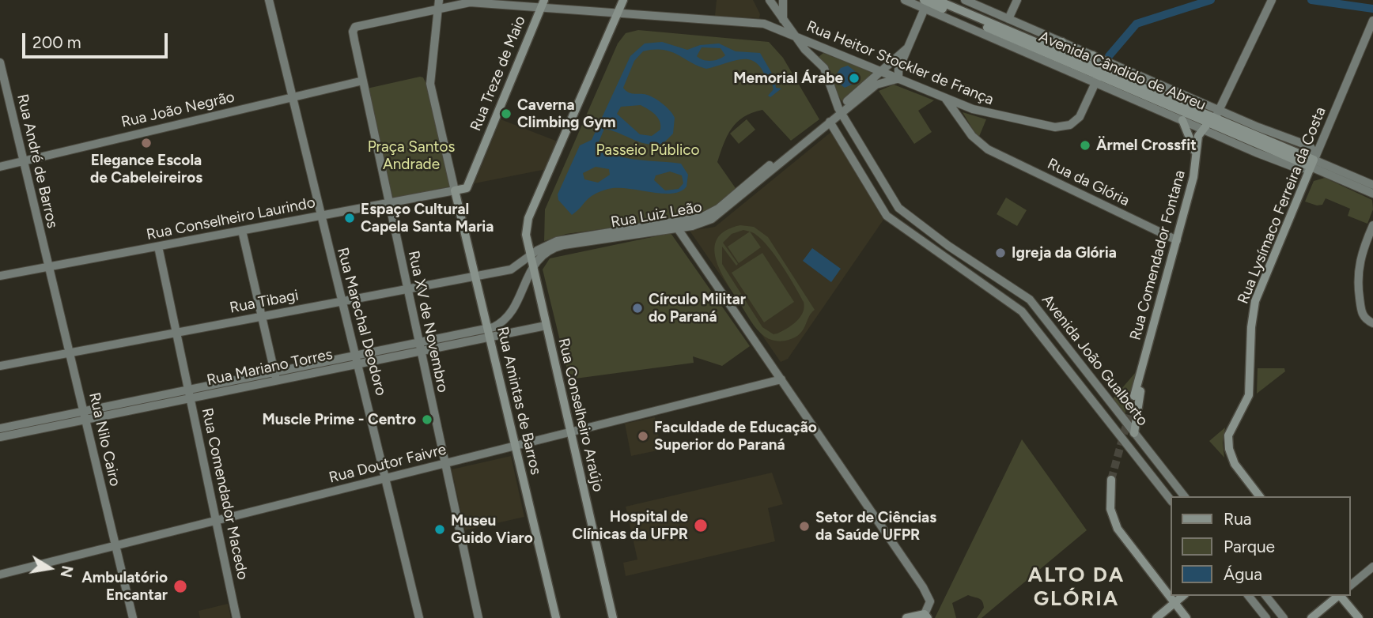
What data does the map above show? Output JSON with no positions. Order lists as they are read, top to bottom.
{
  "streets": {
    "main road": [
      "Rua Heitor Stockler de França",
      "Avenida Cândido de Abreu",
      "Rua Treze de Maio",
      "Rua João Negrão",
      "Rua André de Barros",
      "Rua da Glória",
      "Rua Lysímaco Ferreira da Costa",
      "Rua Luiz Leão",
      "Rua Conselheiro Laurindo",
      "Rua Comendador Fontana",
      "Rua Tibagi",
      "Rua Marechal Deodoro",
      "Rua XV de Novembro",
      "Avenida João Gualberto",
      "Rua Mariano Torres",
      "Rua Amintas de Barros",
      "Rua Conselheiro Araújo",
      "Rua Nilo Cairo",
      "Rua Doutor Faivre",
      "Rua Comendador Macedo"
    ]
  },
  "crossings": [
    ["Rua Heitor Stockler de França", "Avenida Cândido de Abreu"],
    ["Rua Heitor Stockler de França", "Rua da Glória"],
    ["Rua Heitor Stockler de França", "Avenida João Gualberto"],
    ["Avenida Cândido de Abreu", "Rua Lysímaco Ferreira da Costa"],
    ["Avenida Cândido de Abreu", "Rua Comendador Fontana"],
    ["Rua Treze de Maio", "Rua Conselheiro Laurindo"],
    ["Rua João Negrão", "Rua André de Barros"],
    ["Rua João Negrão", "Rua Marechal Deodoro"],
    ["Rua João Negrão", "Rua XV de Novembro"],
    ["Rua André de Barros", "Rua Conselheiro Laurindo"],
    ["Rua André de Barros", "Rua Nilo Cairo"],
    ["Rua da Glória", "Rua Comendador Fontana"],
    ["Rua Luiz Leão", "Rua Tibagi"],
    ["Rua Luiz Leão", "Avenida João Gualberto"],
    ["Rua Luiz Leão", "Rua Mariano Torres"],
    ["Rua Luiz Leão", "Rua Amintas de Barros"],
    ["Rua Luiz Leão", "Rua Conselheiro Araújo"],
    ["Rua Conselheiro Laurindo", "Rua Marechal Deodoro"],
    ["Rua Conselheiro Laurindo", "Rua XV de Novembro"],
    ["Rua Conselheiro Laurindo", "Rua Amintas de Barros"],
    ["Rua Conselheiro Laurindo", "Rua Nilo Cairo"],
    ["Rua Conselheiro Laurindo", "Rua Comendador Macedo"],
    ["Rua Tibagi", "Rua Marechal Deodoro"],
    ["Rua Tibagi", "Rua XV de Novembro"],
    ["Rua Tibagi", "Rua Amintas de Barros"],
    ["Rua Tibagi", "Rua Conselheiro Araújo"],
    ["Rua Tibagi", "Rua Nilo Cairo"],
    ["Rua Tibagi", "Rua Comendador Macedo"],
    ["Rua Marechal Deodoro", "Rua Mariano Torres"],
    ["Rua Marechal Deodoro", "Rua Doutor Faivre"],
    ["Rua XV de Novembro", "Rua Mariano Torres"],
    ["Rua XV de Novembro", "Rua Doutor Faivre"],
    ["Rua Mariano Torres", "Rua Amintas de Barros"],
    ["Rua Mariano Torres", "Rua Conselheiro Araújo"],
    ["Rua Mariano Torres", "Rua Nilo Cairo"],
    ["Rua Mariano Torres", "Rua Comendador Macedo"],
    ["Rua Amintas de Barros", "Rua Doutor Faivre"],
    ["Rua Conselheiro Araújo", "Rua Doutor Faivre"],
    ["Rua Nilo Cairo", "Rua Doutor Faivre"],
    ["Rua Doutor Faivre", "Rua Comendador Macedo"]
  ],
  "districts": ["ALTO DA GLÓRIA"],
  "parks": ["Praça Santos Andrade", "Passeio Público"],
  "places": [
    "Memorial Árabe",
    "Caverna Climbing Gym",
    "Elegance Escola de Cabeleireiros",
    "Ärmel Crossfit",
    "Espaço Cultural Capela Santa Maria",
    "Igreja da Glória",
    "Círculo Militar do Paraná",
    "Muscle Prime - Centro",
    "Faculdade de Educação Superior do Paraná",
    "Hospital de Clínicas da UFPR",
    "Setor de Ciências da Saúde UFPR",
    "Museu Guido Viaro",
    "Ambulatório Encantar"
  ],
  "legend": ["Rua", "Parque", "Água"],
  "scale_bar": "200 m",
  "north": "right"
}
